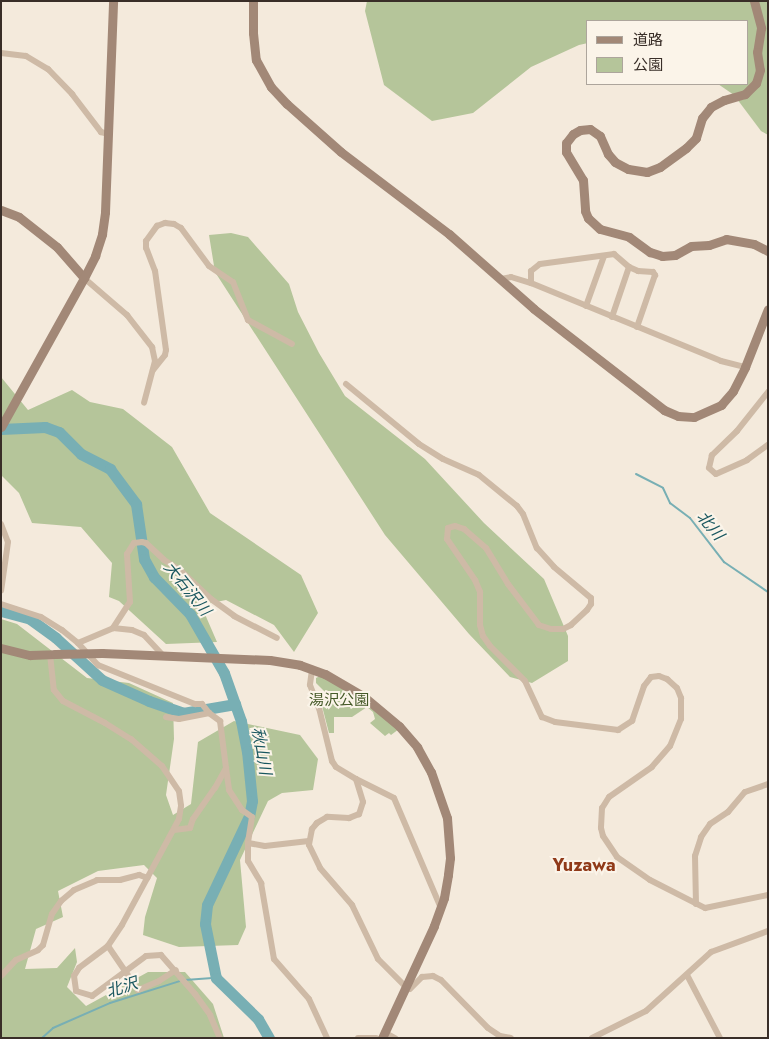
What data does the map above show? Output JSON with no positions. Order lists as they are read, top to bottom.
{
  "districts": ["Yuzawa"],
  "water": [
    "北川",
    "大石沢川",
    "秋山川",
    "北沢"
  ],
  "parks": ["湯沢公園"],
  "legend": ["道路", "公園"]
}
